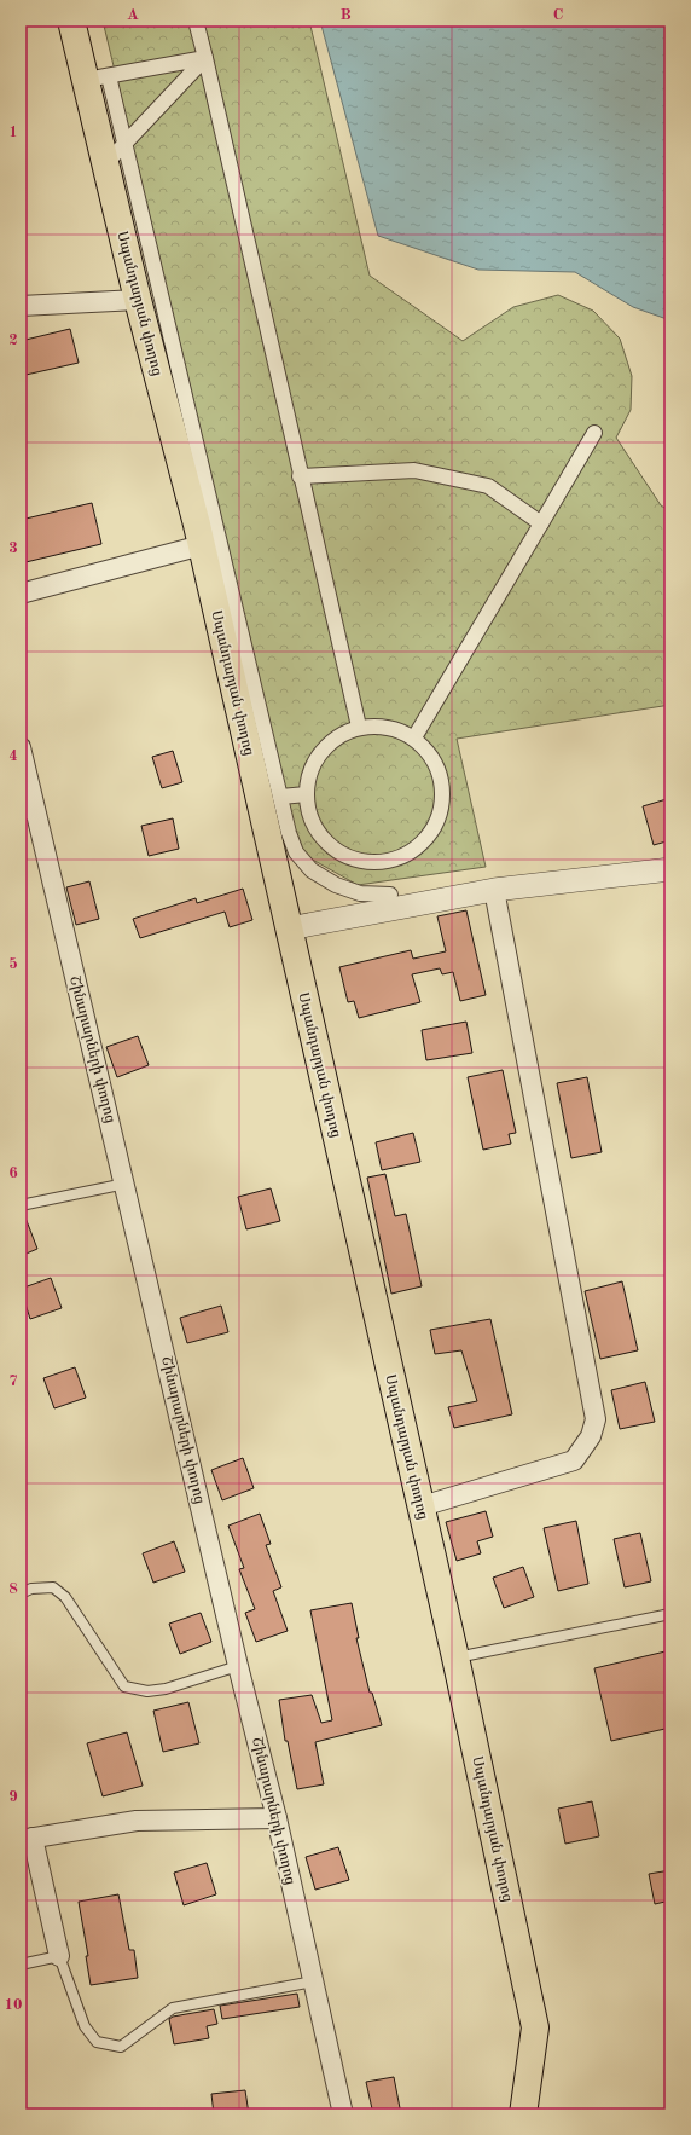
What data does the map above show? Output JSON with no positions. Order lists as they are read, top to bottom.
{
  "streets": {
    "main road": ["Սպանդարյան փողոց"],
    "street": ["Շինարարների փողոց"]
  },
  "grid": {
    "columns": ["A", "B", "C"],
    "rows": [
      "1",
      "2",
      "3",
      "4",
      "5",
      "6",
      "7",
      "8",
      "9",
      "10"
    ]
  }
}
